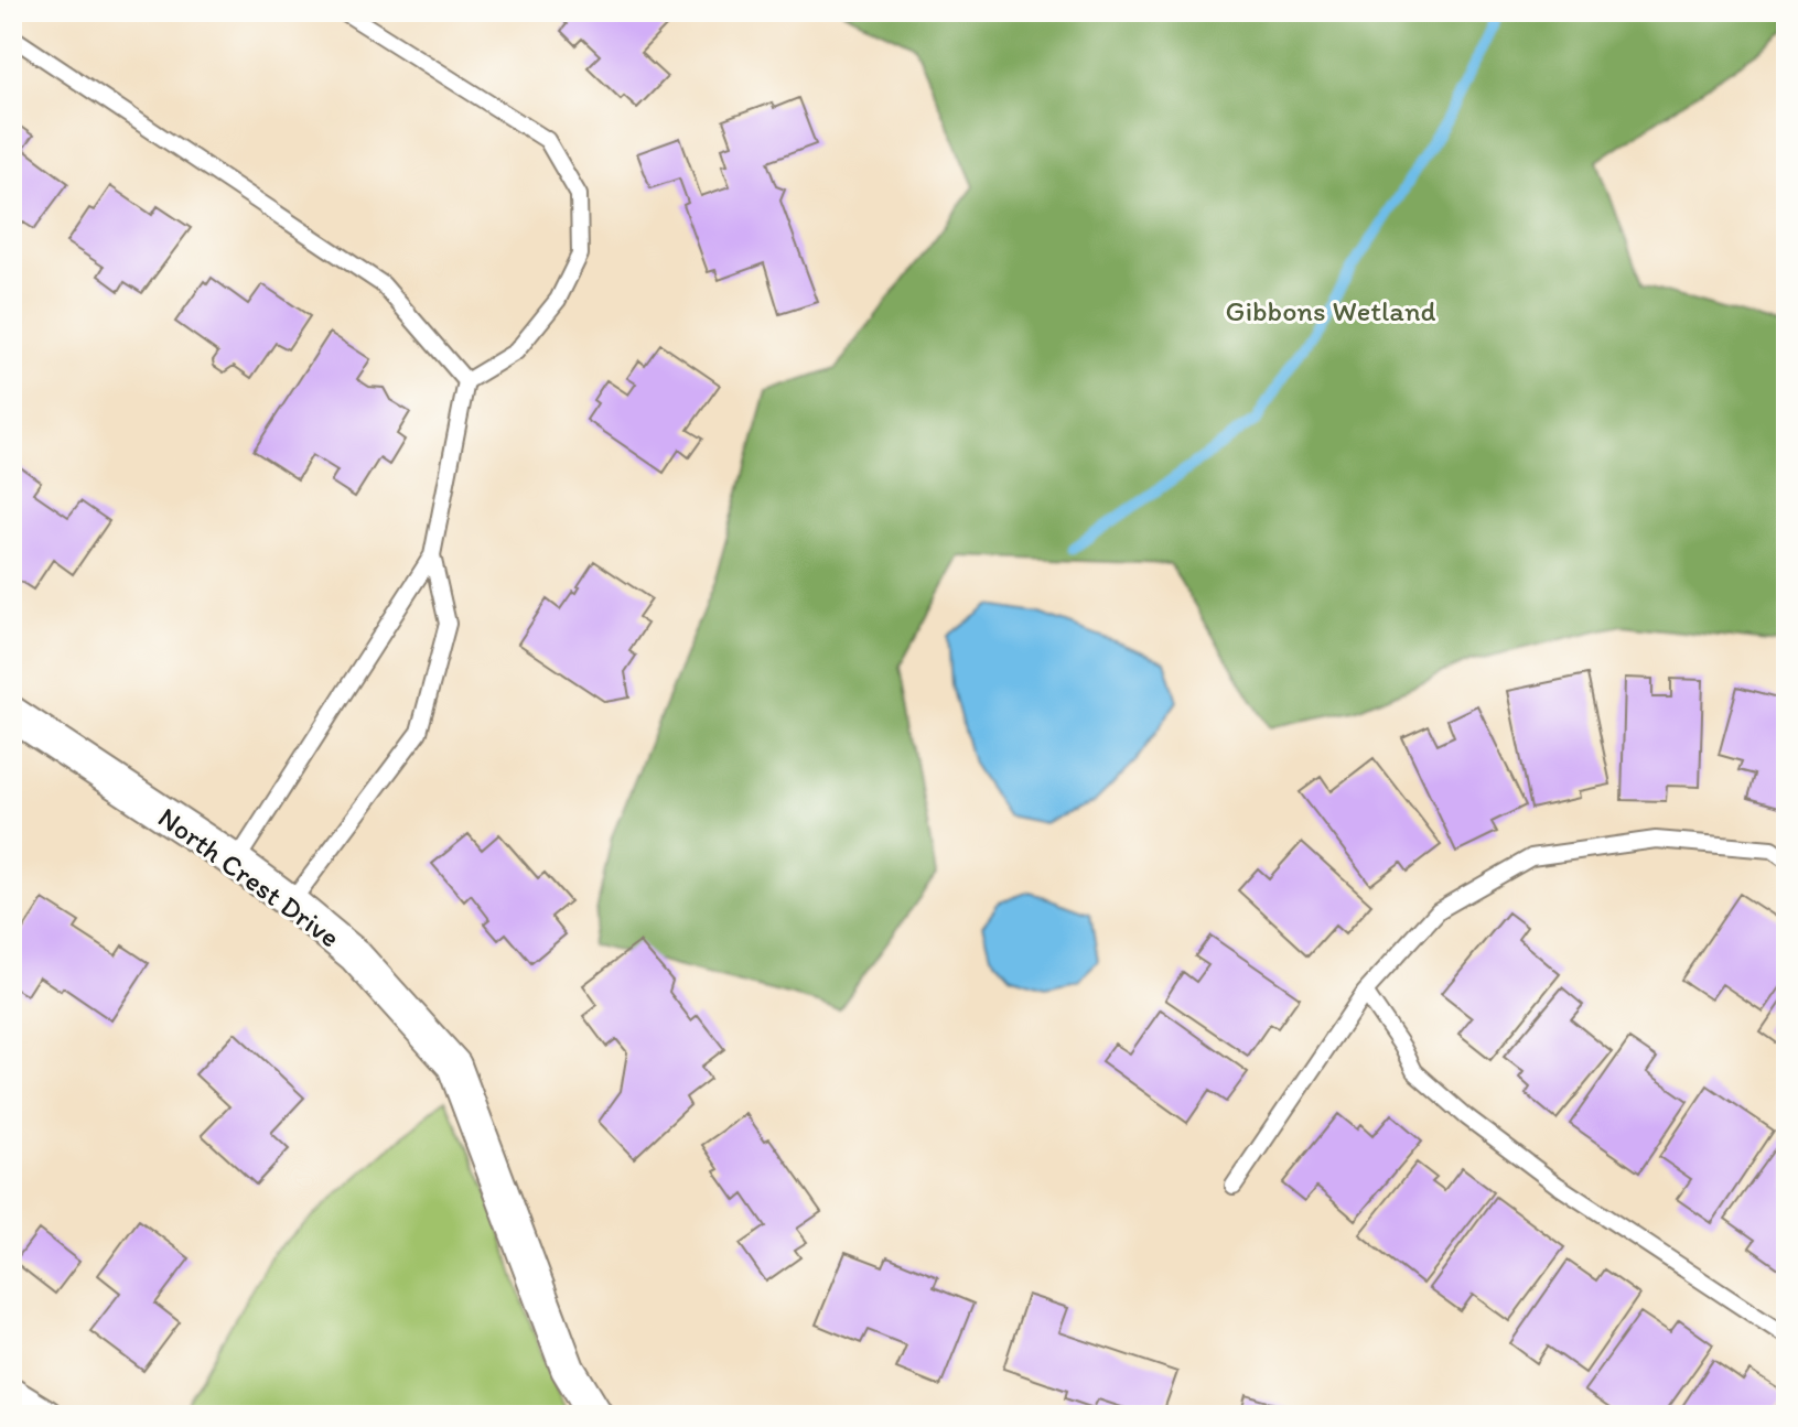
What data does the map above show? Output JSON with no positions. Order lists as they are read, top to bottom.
{
  "streets": {
    "street": ["North Crest Drive"]
  },
  "parks": ["Gibbons Wetland"]
}
